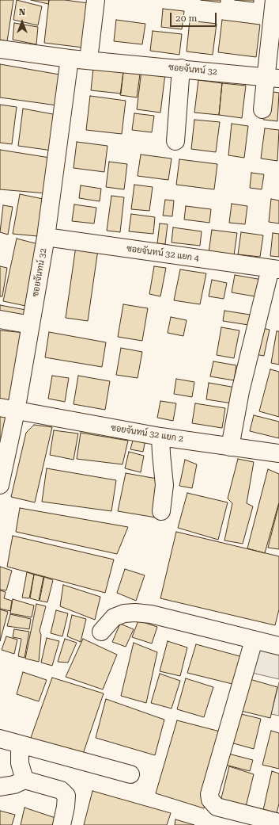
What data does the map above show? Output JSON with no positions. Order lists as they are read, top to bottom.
{
  "streets": {
    "street": ["ซอยจันทน์ 32", "ซอยจันทน์ 32 แยก 4", "ซอยจันทน์ 32 แยก 2"]
  },
  "crossings": [
    ["ซอยจันทน์ 32", "ซอยจันทน์ 32 แยก 4"],
    ["ซอยจันทน์ 32", "ซอยจันทน์ 32 แยก 2"]
  ],
  "scale_bar": "20 m",
  "north": "top"
}
